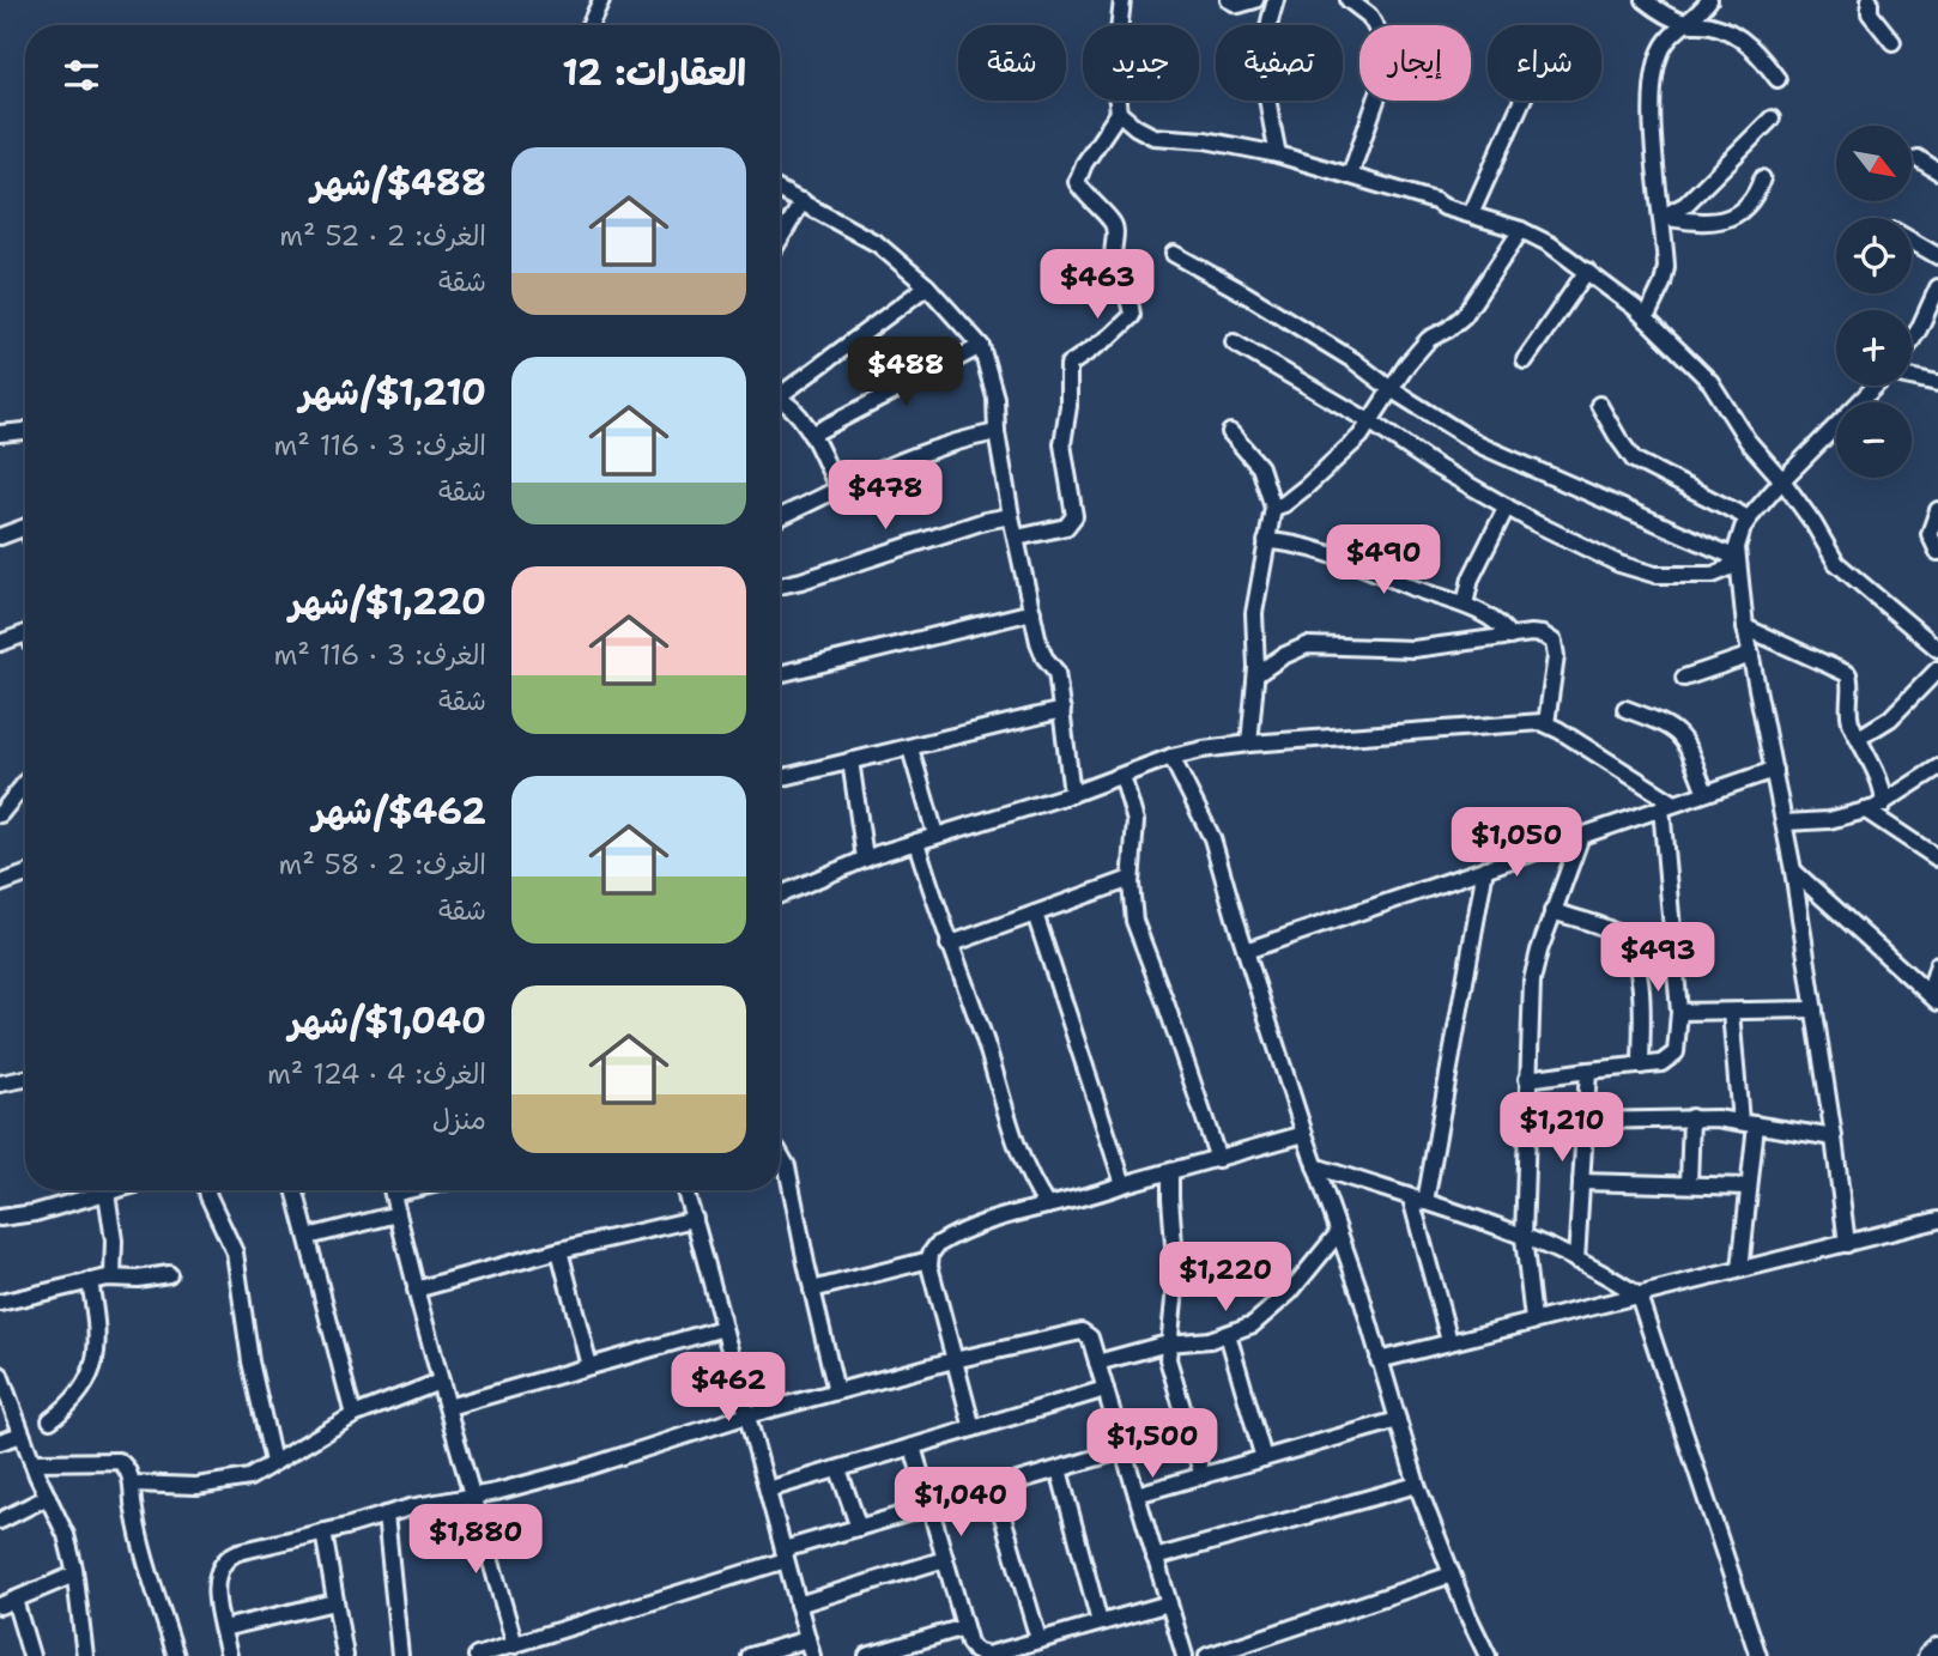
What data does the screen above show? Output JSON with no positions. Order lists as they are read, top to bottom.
{
  "north": "bottom right",
  "page": {
    "chip": [
      "شراء",
      "إيجار",
      "تصفية",
      "جديد",
      "شقة"
    ],
    "heading": "العقارات: 12",
    "map_buttons": ["+", "−"],
    "list": [
      {
        "name": "$488/شهر",
        "note": "الغرف: 2 · 52 m² · شقة"
      },
      {
        "name": "$1,210/شهر",
        "note": "الغرف: 3 · 116 m² · شقة"
      },
      {
        "name": "$1,220/شهر",
        "note": "الغرف: 3 · 116 m² · شقة"
      },
      {
        "name": "$462/شهر",
        "note": "الغرف: 2 · 58 m² · شقة"
      },
      {
        "name": "$1,040/شهر",
        "note": "الغرف: 4 · 124 m² · منزل"
      }
    ],
    "price": [
      "$463",
      "$488",
      "$478",
      "$490",
      "$1,050",
      "$493",
      "$1,210",
      "$1,220",
      "$462",
      "$1,500",
      "$1,040",
      "$1,880"
    ]
  }
}
